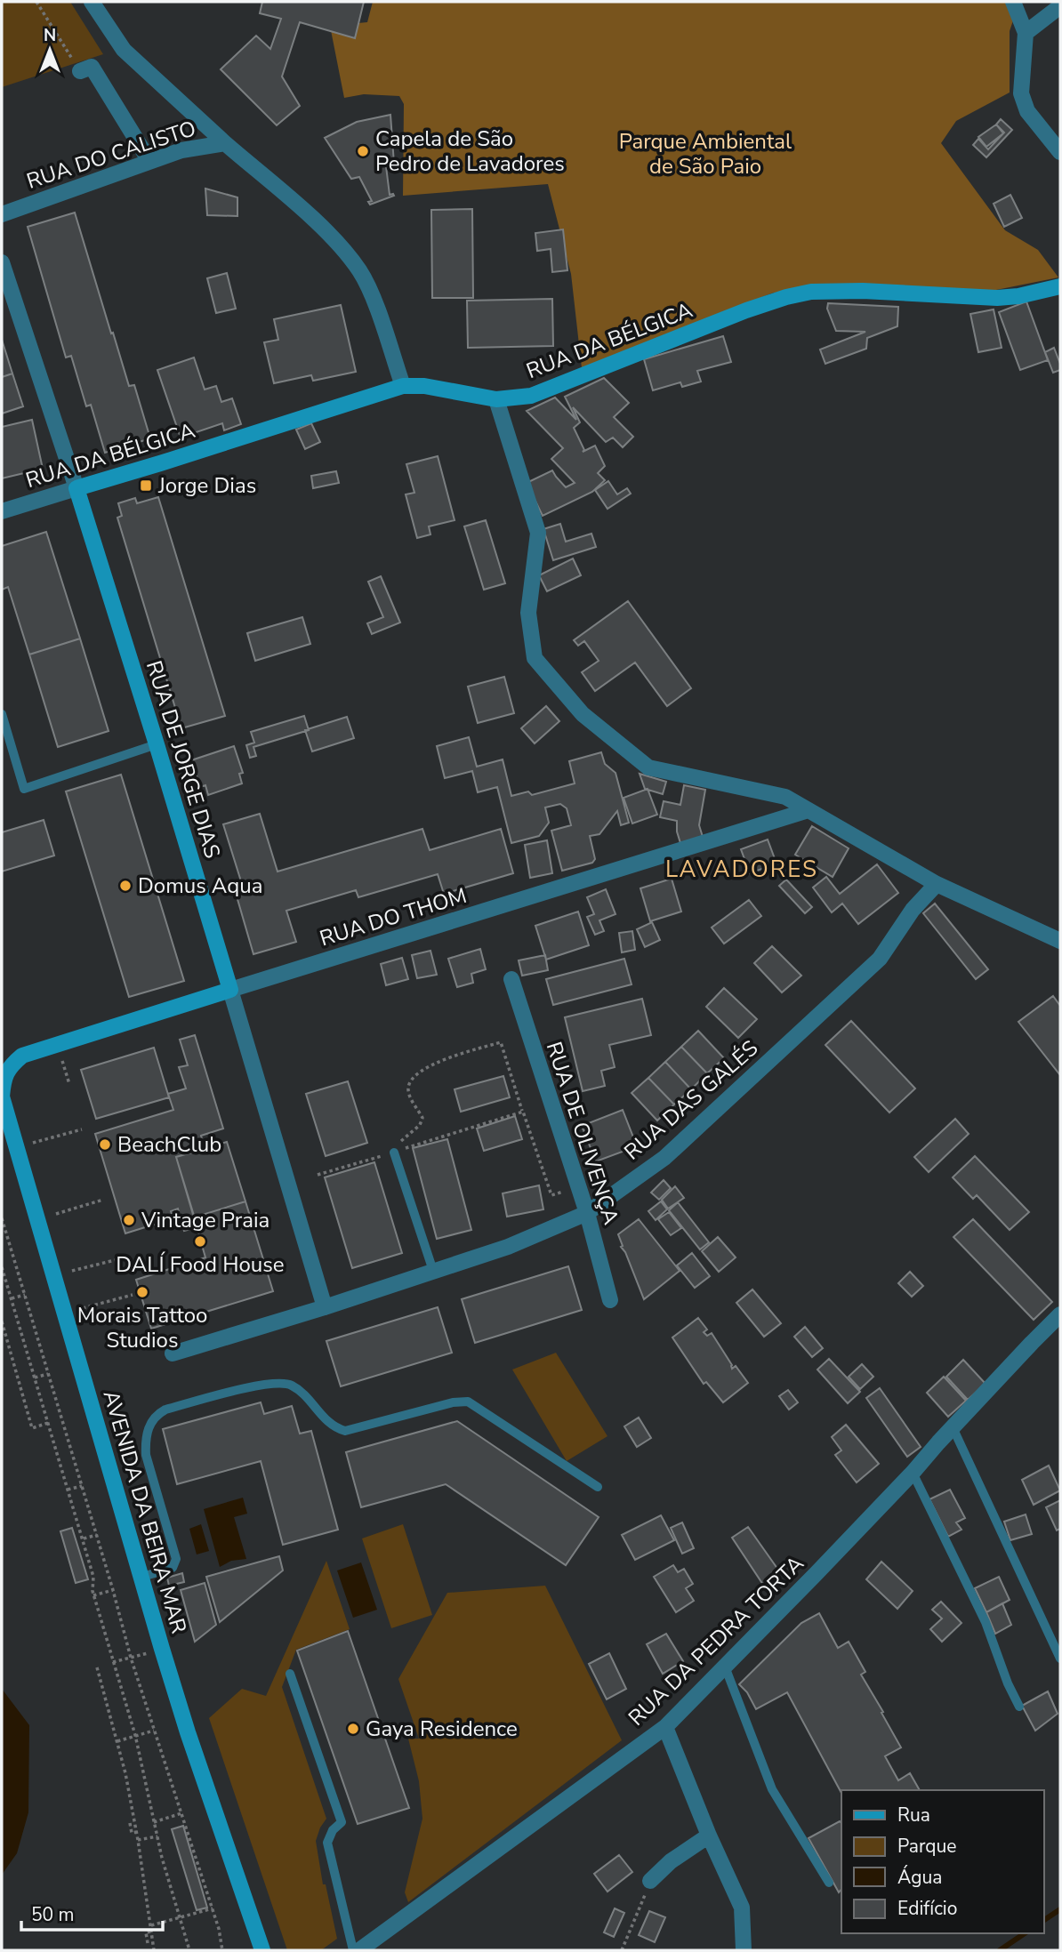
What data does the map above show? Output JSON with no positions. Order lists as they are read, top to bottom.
{
  "streets": {
    "main road": [
      "RUA DA BÉLGICA",
      "RUA DE JORGE DIAS",
      "RUA DO THOM",
      "AVENIDA DA BEIRA MAR"
    ],
    "street": [
      "RUA DO CALISTO",
      "RUA DAS GALÉS",
      "RUA DE OLIVENÇA",
      "RUA DA PEDRA TORTA"
    ]
  },
  "crossings": [
    ["RUA DO CALISTO", "RUA DA BÉLGICA"],
    ["RUA DA BÉLGICA", "RUA DE JORGE DIAS"],
    ["RUA DE JORGE DIAS", "RUA DO THOM"],
    ["RUA DE JORGE DIAS", "RUA DAS GALÉS"],
    ["RUA DO THOM", "AVENIDA DA BEIRA MAR"],
    ["RUA DAS GALÉS", "RUA DE OLIVENÇA"]
  ],
  "districts": ["LAVADORES"],
  "parks": ["Parque Ambiental de São Paio"],
  "places": {
    "other": [
      "Capela de São Pedro de Lavadores",
      "Domus Aqua",
      "BeachClub",
      "Vintage Praia",
      "DALÍ Food House",
      "Morais Tattoo Studios",
      "Gaya Residence"
    ],
    "transit": ["Jorge Dias"]
  },
  "legend": [
    "Rua",
    "Parque",
    "Água",
    "Edifício"
  ],
  "scale_bar": "50 m",
  "north": "top"
}
